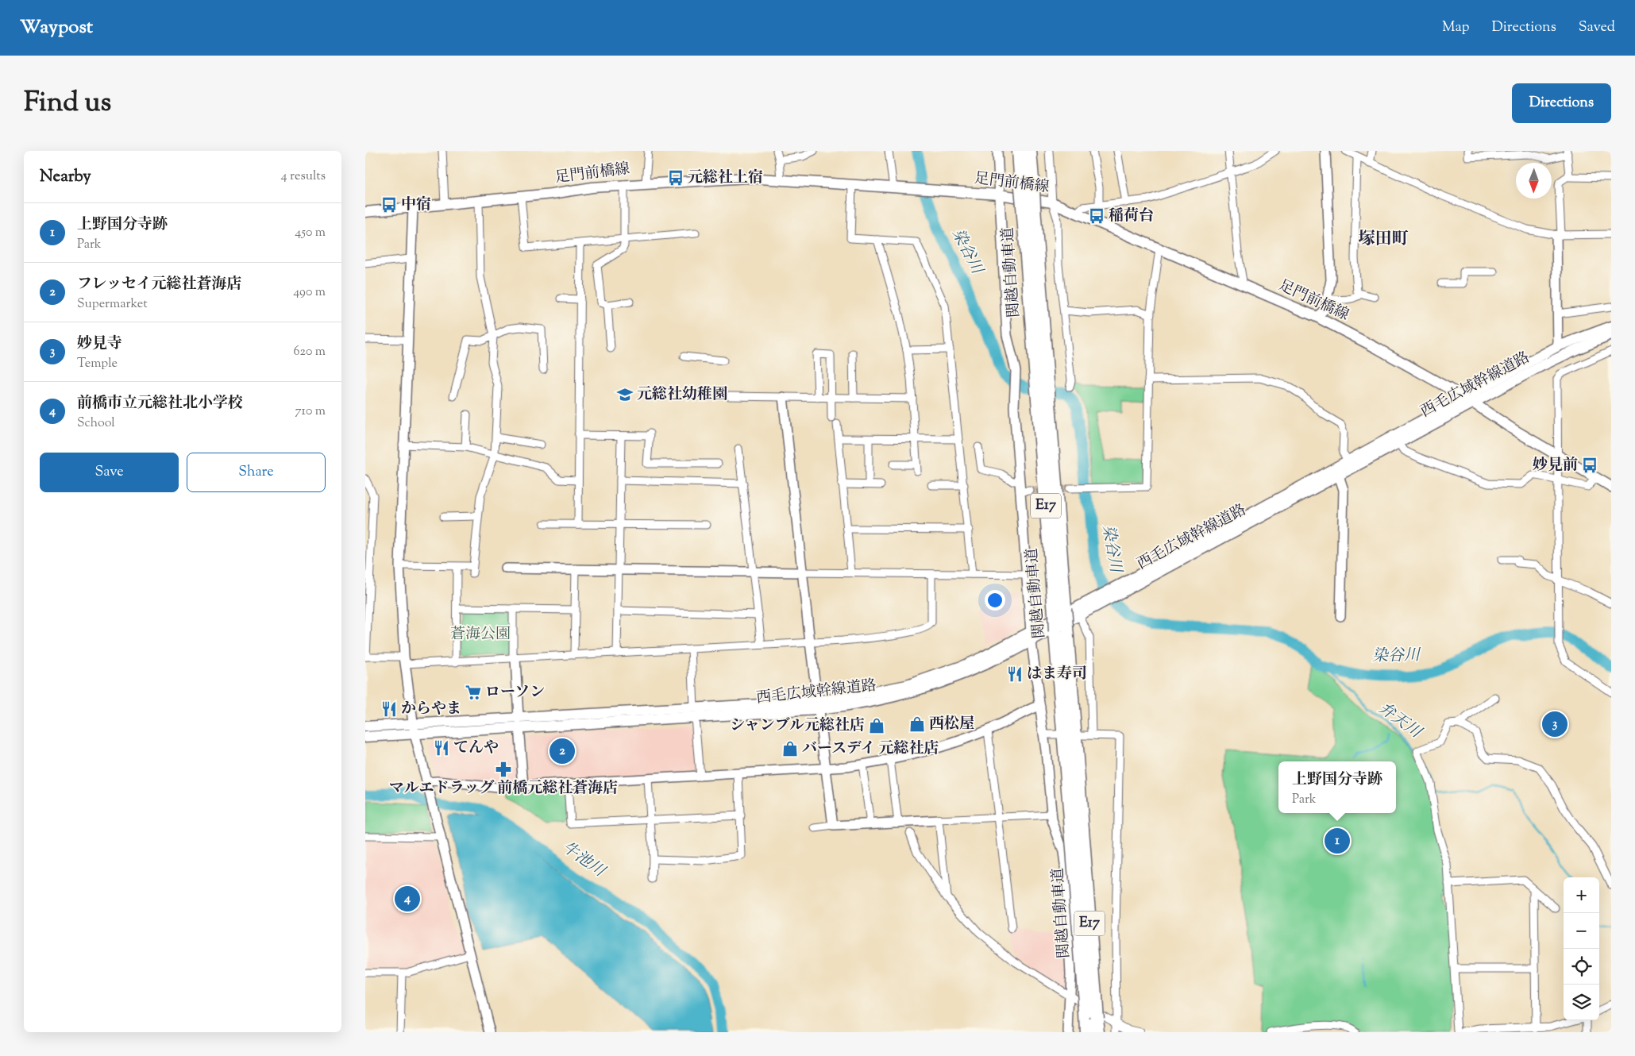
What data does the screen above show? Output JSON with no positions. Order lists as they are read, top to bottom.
{
  "streets": {
    "highway": ["関越自動車道", "E17"],
    "main road": ["足門前橋線", "西毛広域幹線道路"]
  },
  "crossings": [
    ["足門前橋線", "西毛広域幹線道路"]
  ],
  "districts": ["塚田町"],
  "water": ["染谷川", "弁天川", "牛池川"],
  "parks": ["蒼海公園"],
  "places": {
    "bus stop": [
      "元総社上宿",
      "中宿",
      "稲荷台",
      "妙見前"
    ],
    "school or university": ["元総社幼稚園"],
    "restaurant": ["はま寿司", "からやま", "てんや"],
    "supermarket": ["ローソン"],
    "shop": ["西松屋", "シャンブル元総社店", "バースデイ 元総社店"],
    "pharmacy": ["マルエドラッグ 前橋元総社蒼海店"]
  },
  "north": "bottom",
  "page": {
    "header": "Waypost",
    "nav": ["Map", "Directions", "Saved"],
    "title": "Find us",
    "buttons": [
      "Directions",
      ["Save", "Share"]
    ],
    "heading": ["Nearby", "4 results"],
    "list": [
      {
        "mark": "1",
        "name": "上野国分寺跡",
        "note": "Park",
        "value": "450 m"
      },
      {
        "mark": "2",
        "name": "フレッセイ元総社蒼海店",
        "note": "Supermarket",
        "value": "490 m"
      },
      {
        "mark": "3",
        "name": "妙見寺",
        "note": "Temple",
        "value": "620 m"
      },
      {
        "mark": "4",
        "name": "前橋市立元総社北小学校",
        "note": "School",
        "value": "710 m"
      }
    ],
    "pins": [
      "3",
      "2",
      "1",
      "4"
    ],
    "popup": ["上野国分寺跡", "Park"],
    "map_buttons": ["+", "−"]
  }
}
